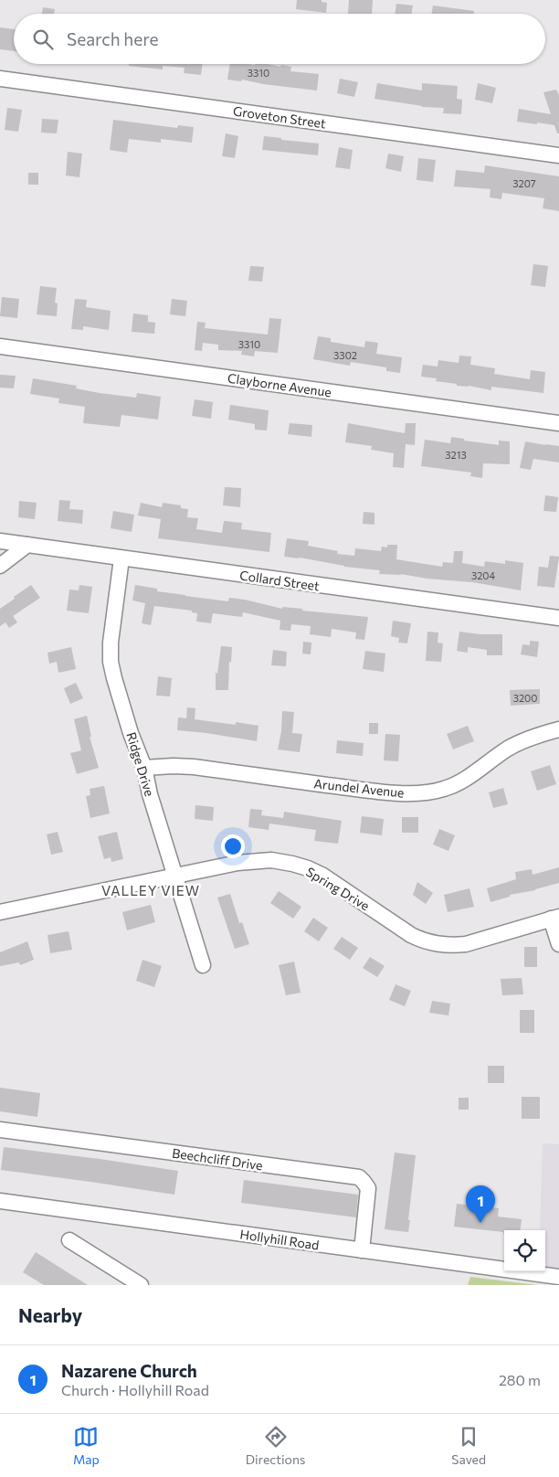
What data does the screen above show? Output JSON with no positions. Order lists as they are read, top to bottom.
{
  "streets": {
    "street": [
      "Groveton Street",
      "Clayborne Avenue",
      "Collard Street",
      "Ridge Drive",
      "Arundel Avenue",
      "Spring Drive",
      "Beechcliff Drive",
      "Hollyhill Road"
    ]
  },
  "crossings": [
    ["Collard Street", "Ridge Drive"],
    ["Ridge Drive", "Arundel Avenue"],
    ["Ridge Drive", "Spring Drive"],
    ["Beechcliff Drive", "Hollyhill Road"]
  ],
  "districts": ["VALLEY VIEW"],
  "house_numbers": [
    "3310",
    "3207",
    "3310",
    "3302",
    "3213",
    "3204",
    "3200"
  ],
  "page": {
    "search": "Search here",
    "pins": "1",
    "heading": "Nearby",
    "list": [
      {
        "mark": "1",
        "name": "Nazarene Church",
        "note": "Church · Hollyhill Road",
        "value": "280 m"
      }
    ],
    "nav": ["Map", "Directions", "Saved"]
  }
}
